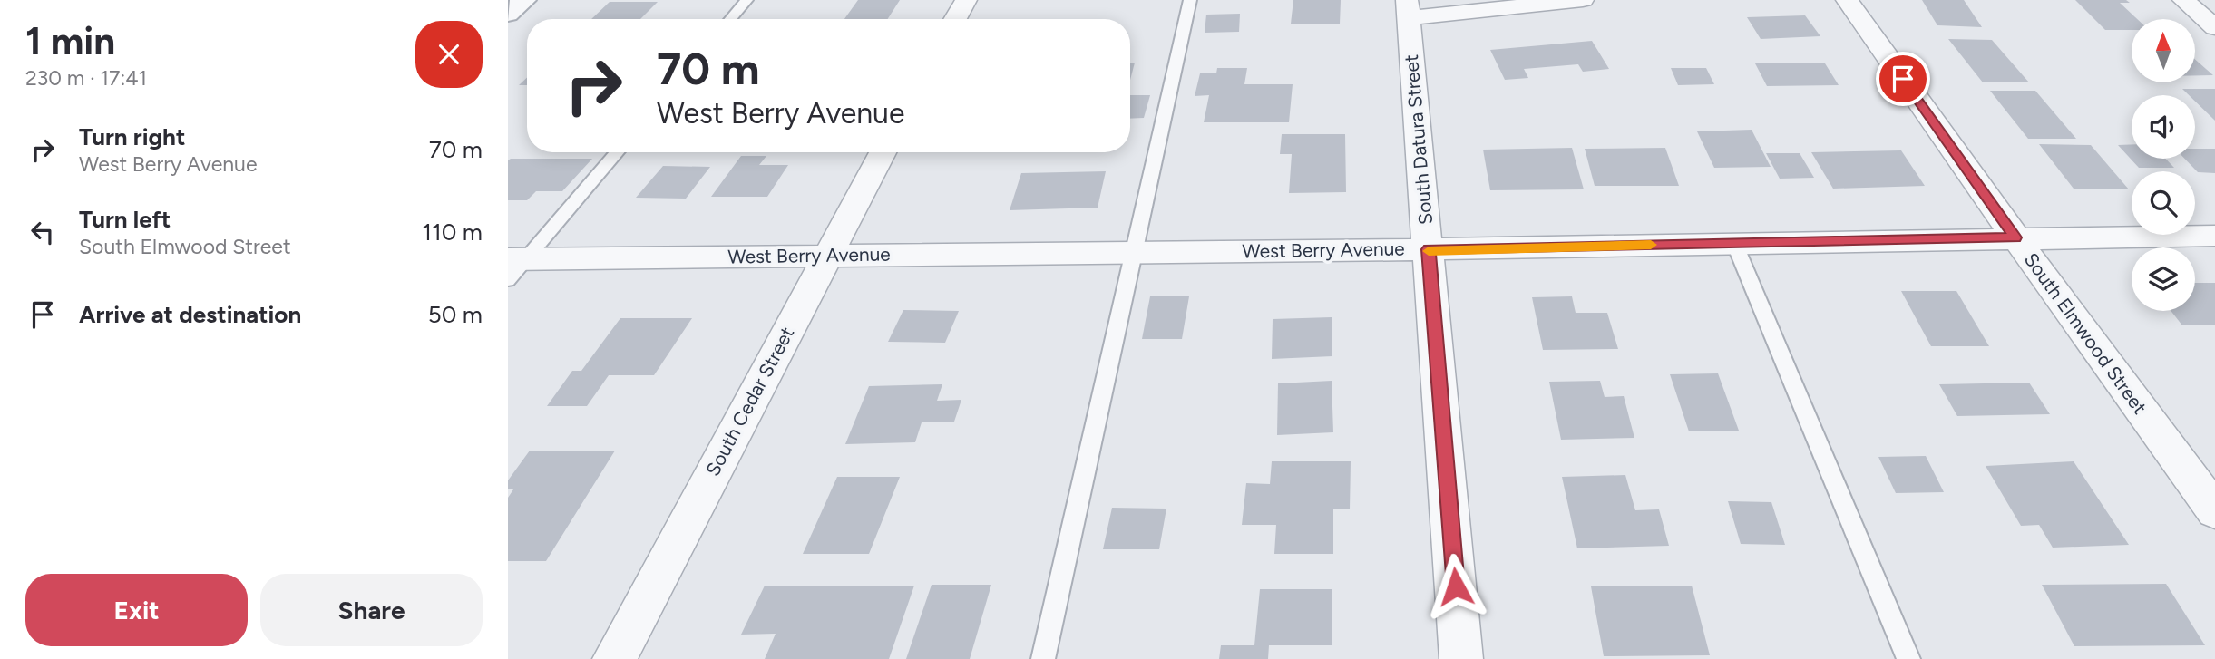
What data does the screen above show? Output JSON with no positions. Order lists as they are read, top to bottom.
{
  "streets": {
    "street": [
      "South Datura Street",
      "West Berry Avenue",
      "South Elmwood Street",
      "South Cedar Street"
    ]
  },
  "crossings": [
    ["South Datura Street", "West Berry Avenue"],
    ["West Berry Avenue", "South Elmwood Street"],
    ["West Berry Avenue", "South Cedar Street"]
  ],
  "north": "top",
  "page": {
    "heading": ["1 min", "230 m · 17:41"],
    "turn": ["70 m", "West Berry Avenue"],
    "list": [
      {
        "name": "Turn right",
        "note": "West Berry Avenue",
        "value": "70 m"
      },
      {
        "name": "Turn left",
        "note": "South Elmwood Street",
        "value": "110 m"
      },
      {
        "name": "Arrive at destination",
        "value": "50 m"
      }
    ],
    "buttons": ["Exit", "Share"]
  }
}
